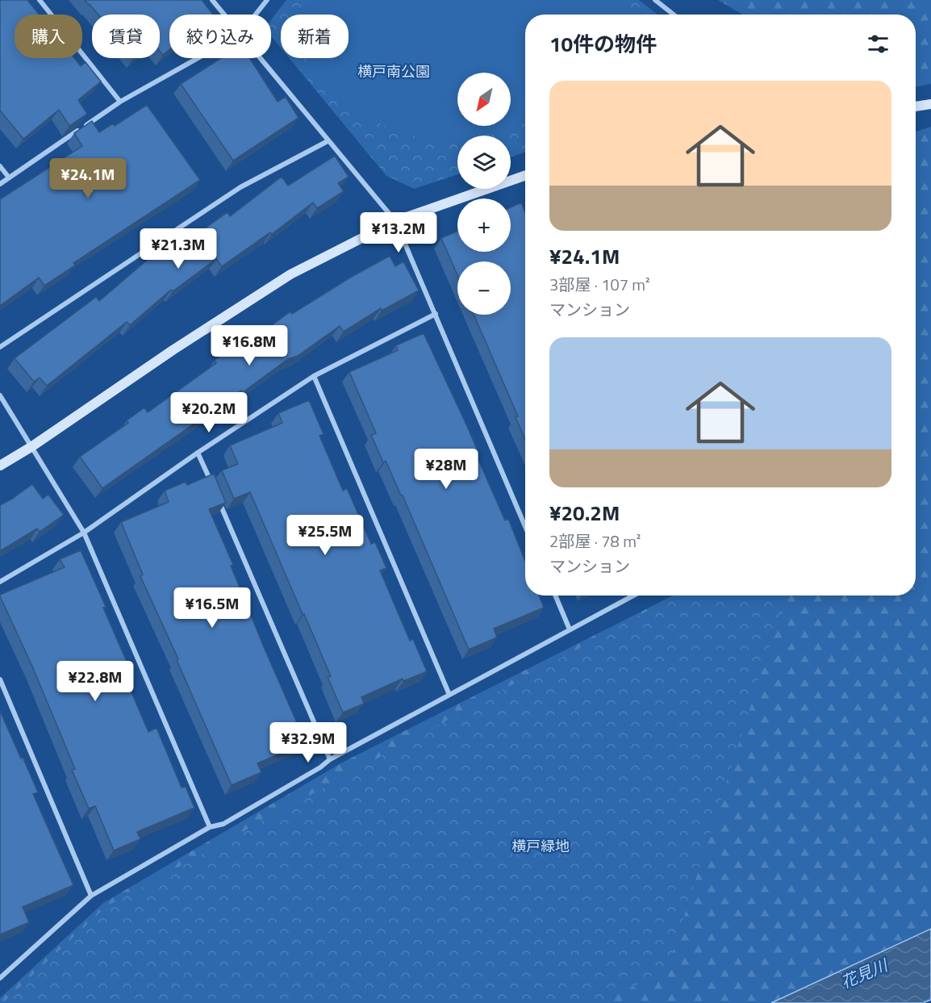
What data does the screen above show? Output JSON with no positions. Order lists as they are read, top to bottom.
{
  "water": ["花見川"],
  "parks": ["横戸南公園", "横戸緑地"],
  "north": "bottom left",
  "page": {
    "chip": [
      "購入",
      "賃貸",
      "絞り込み",
      "新着"
    ],
    "heading": "10件の物件",
    "map_buttons": ["+", "−"],
    "list": [
      {
        "name": "¥24.1M",
        "note": "3部屋 · 107 m² · マンション"
      },
      {
        "name": "¥20.2M",
        "note": "2部屋 · 78 m² · マンション"
      }
    ],
    "price": [
      "¥24.1M",
      "¥13.2M",
      "¥21.3M",
      "¥16.8M",
      "¥20.2M",
      "¥28M",
      "¥25.5M",
      "¥16.5M",
      "¥22.8M",
      "¥32.9M"
    ]
  }
}
